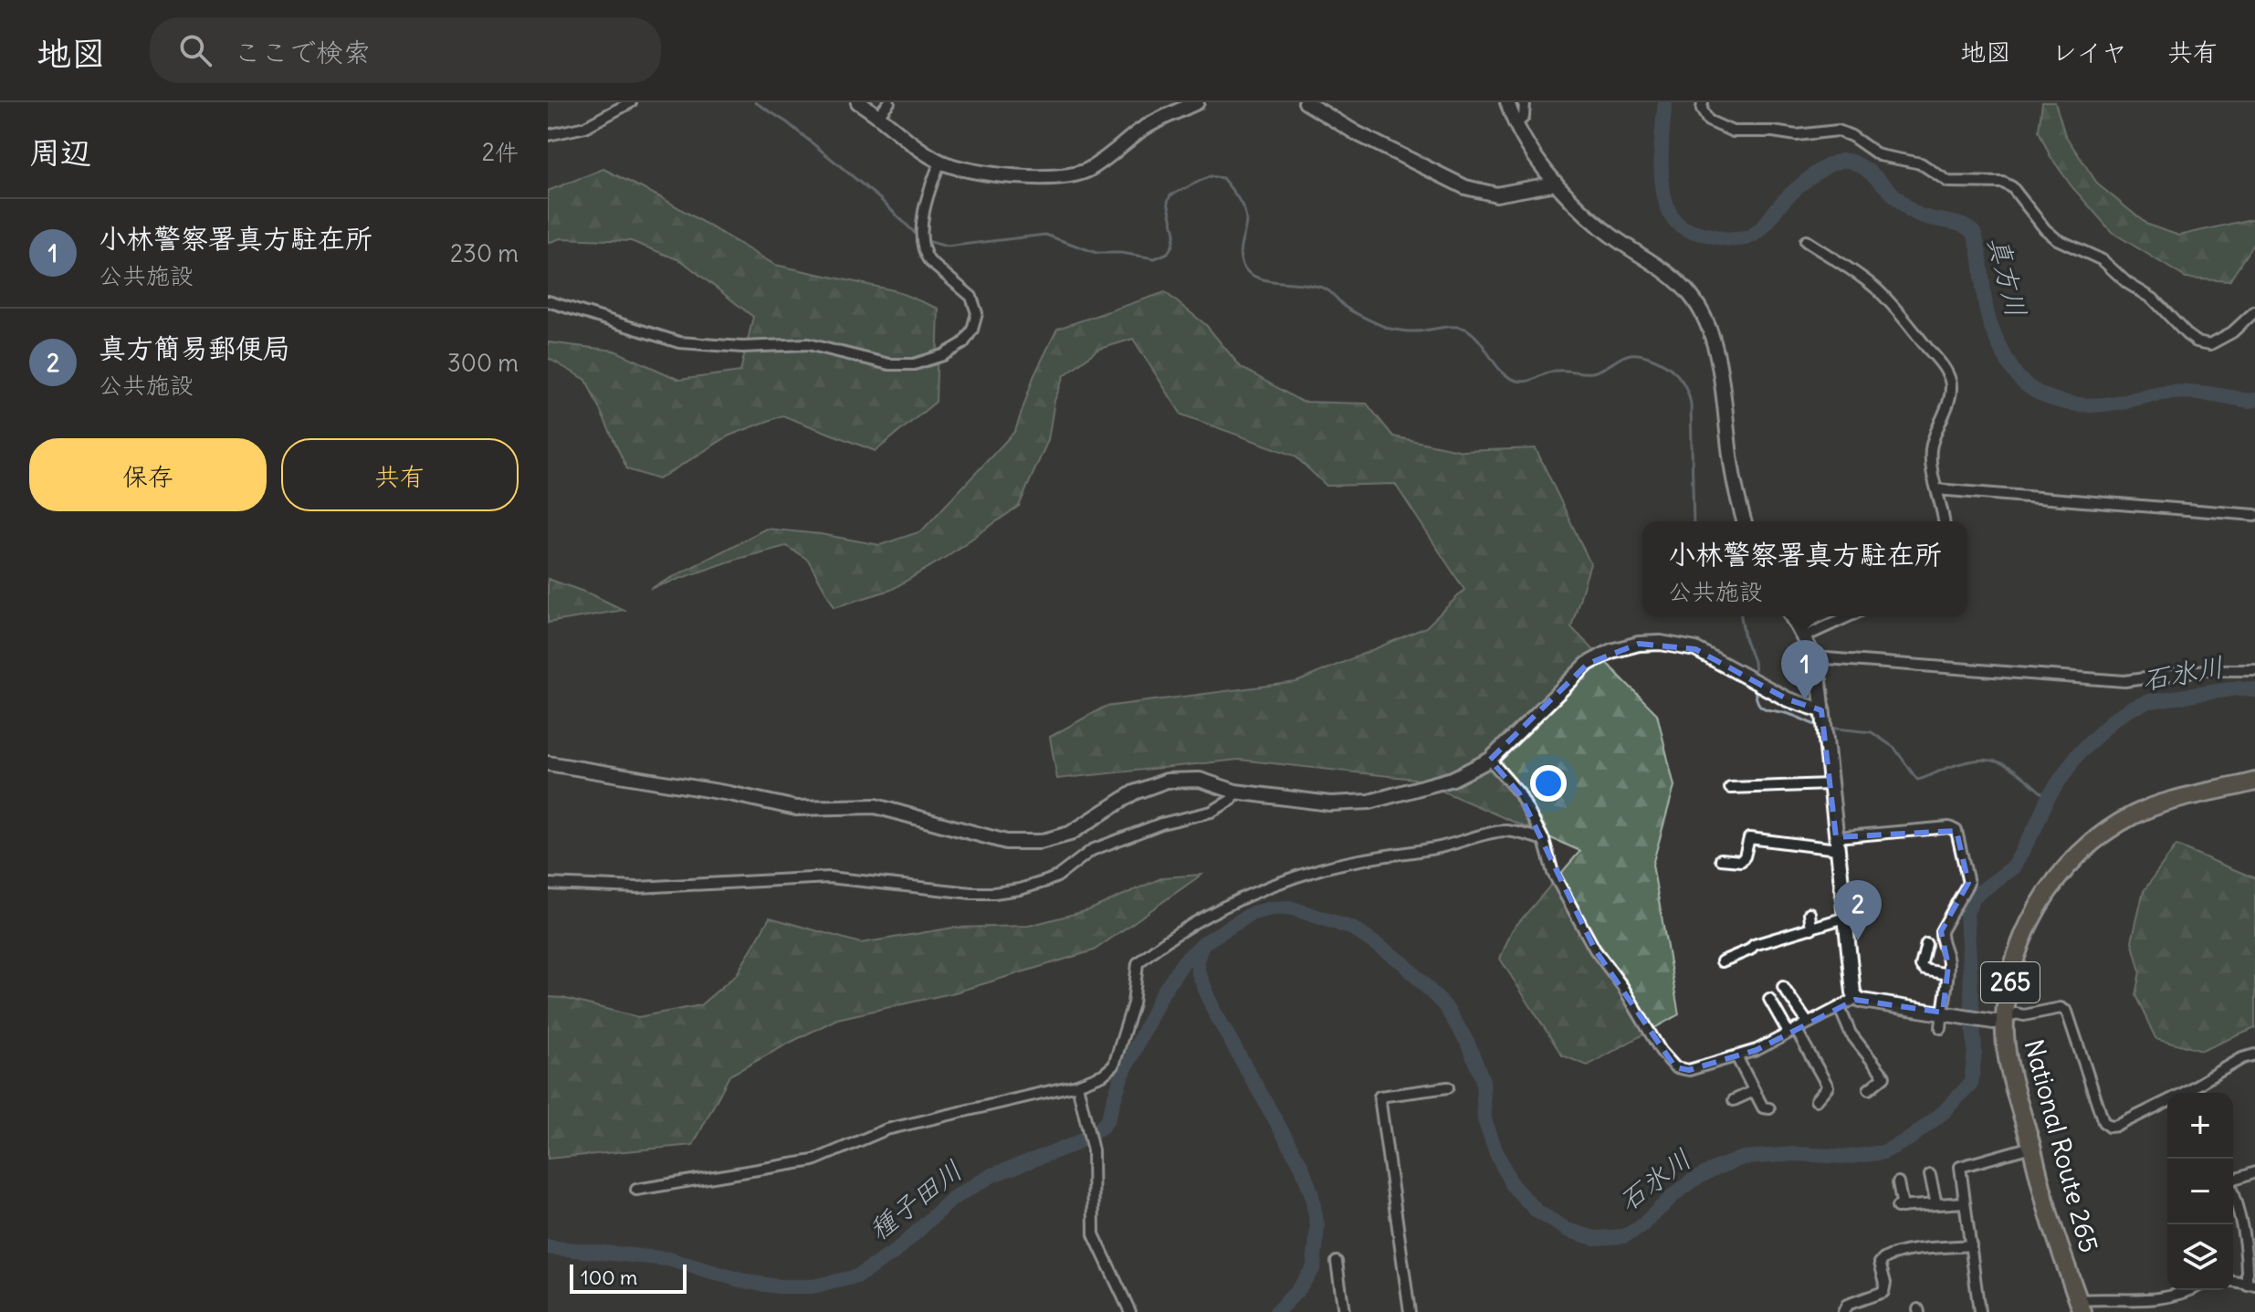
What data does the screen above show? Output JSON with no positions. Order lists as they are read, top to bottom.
{
  "streets": {
    "highway": ["265", "National Route 265"]
  },
  "water": ["真方川", "石氷川", "種子田川"],
  "scale_bar": "100 m",
  "page": {
    "header": "地図",
    "search": "ここで検索",
    "nav": ["地図", "レイヤ", "共有"],
    "heading": ["周辺", "2件"],
    "list": [
      {
        "mark": "1",
        "name": "小林警察署真方駐在所",
        "note": "公共施設",
        "value": "230 m"
      },
      {
        "mark": "2",
        "name": "真方簡易郵便局",
        "note": "公共施設",
        "value": "300 m"
      }
    ],
    "buttons": ["保存", "共有"],
    "popup": ["小林警察署真方駐在所", "公共施設"],
    "pins": ["1", "2"],
    "map_buttons": ["+", "−"],
    "scale": "100 m"
  }
}
